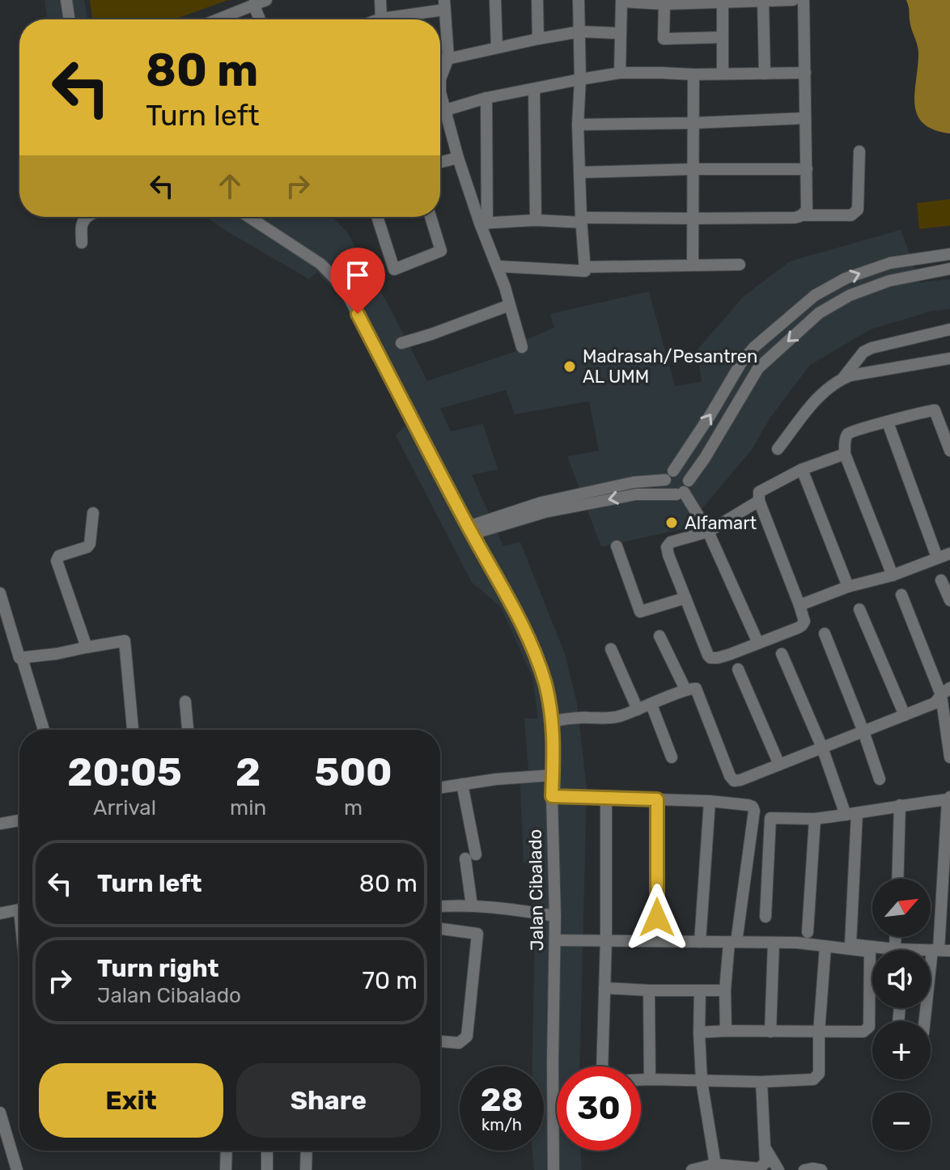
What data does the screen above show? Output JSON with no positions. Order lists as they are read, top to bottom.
{
  "streets": {
    "street": ["Jalan Cibalado"]
  },
  "places": ["Madrasah/Pesantren AL UMM", "Alfamart"],
  "north": "top right",
  "page": {
    "turn": ["80 m", "Turn left"],
    "eta": [
      "20:05",
      "Arrival",
      "2",
      "min",
      "500",
      "m"
    ],
    "list": [
      {
        "name": "Turn left",
        "value": "80 m"
      },
      {
        "name": "Turn right",
        "note": "Jalan Cibalado",
        "value": "70 m"
      }
    ],
    "map_buttons": ["+", "−"],
    "buttons": ["Exit", "Share"],
    "speed": "28 km/h",
    "limit": "30"
  }
}
